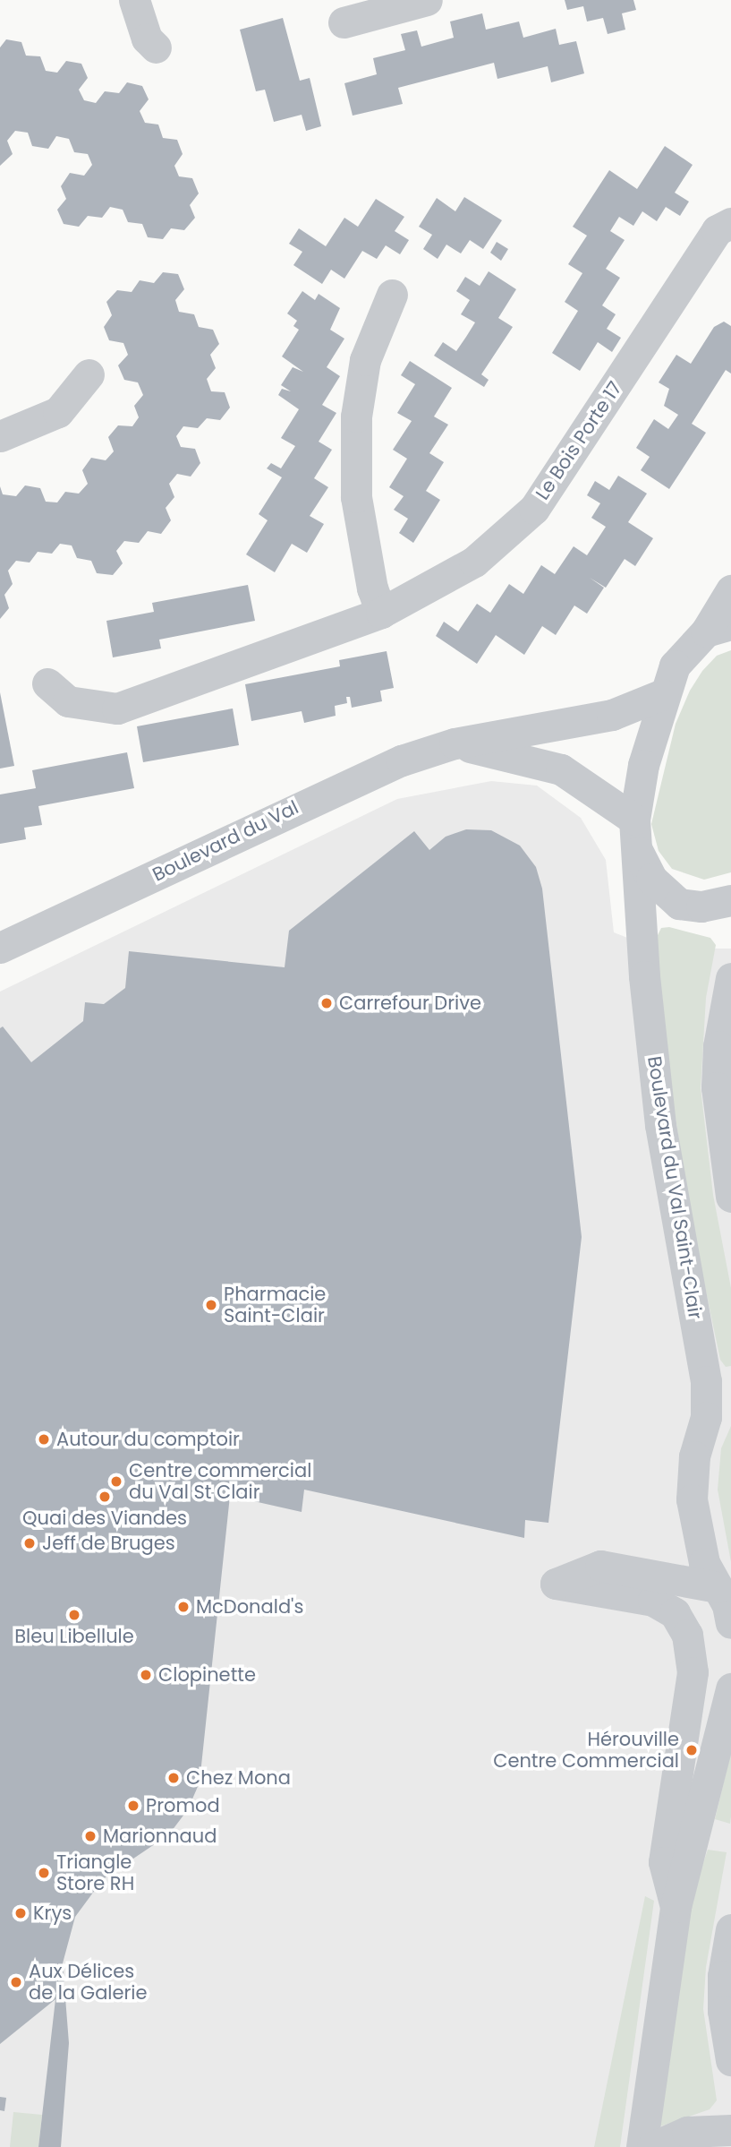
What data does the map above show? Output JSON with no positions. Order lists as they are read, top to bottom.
{
  "streets": {
    "street": ["Le Bois Porte 17", "Boulevard du Val", "Boulevard du Val Saint-Clair"]
  },
  "crossings": [
    ["Boulevard du Val", "Boulevard du Val Saint-Clair"]
  ],
  "places": [
    "Carrefour Drive",
    "Pharmacie Saint-Clair",
    "Autour du comptoir",
    "Centre commercial du Val St Clair",
    "Quai des Viandes",
    "Jeff de Bruges",
    "McDonald's",
    "Bleu Libellule",
    "Clopinette",
    "Hérouville Centre Commercial",
    "Chez Mona",
    "Promod",
    "Marionnaud",
    "Triangle Store RH",
    "Krys",
    "Aux Délices de la Galerie"
  ]
}
